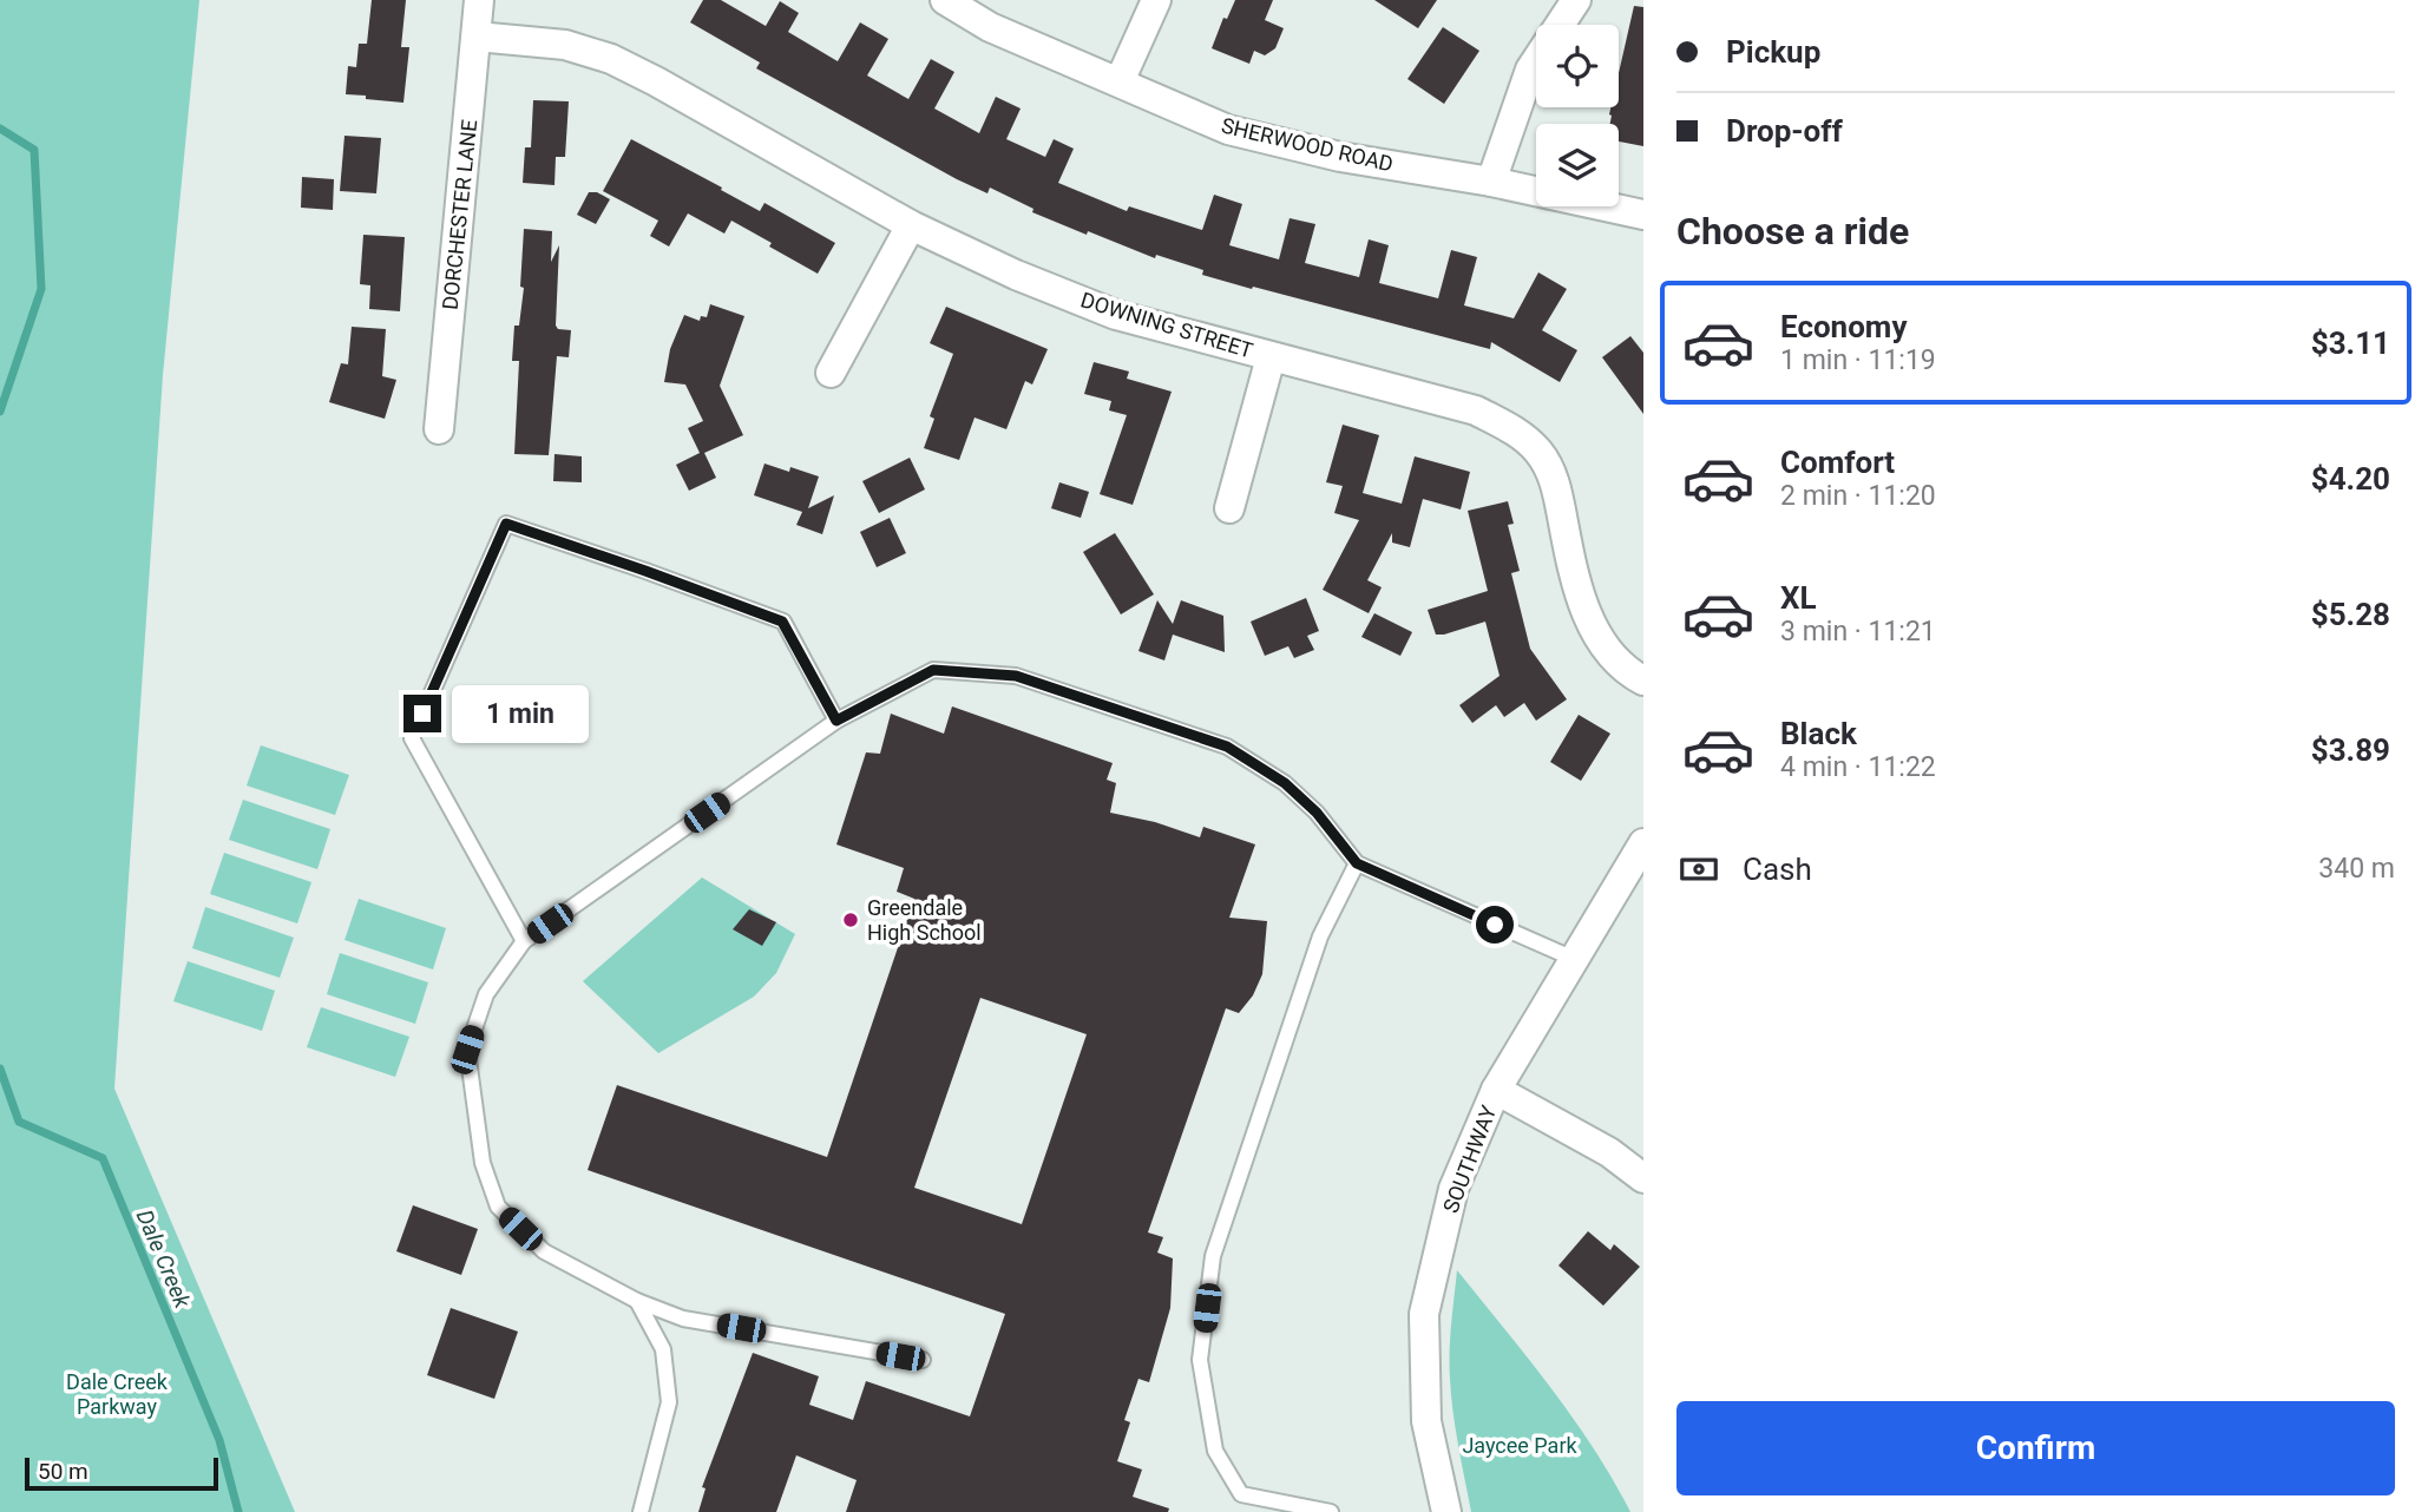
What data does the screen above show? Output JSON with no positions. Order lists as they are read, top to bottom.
{
  "streets": {
    "street": [
      "SHERWOOD ROAD",
      "DORCHESTER LANE",
      "DOWNING STREET",
      "SOUTHWAY"
    ]
  },
  "crossings": [
    ["DORCHESTER LANE", "DOWNING STREET"]
  ],
  "water": ["Dale Creek"],
  "parks": ["Dale Creek Parkway", "Jaycee Park"],
  "places": ["Greendale High School"],
  "scale_bar": "50 m",
  "page": {
    "banner": ["Pickup", "Drop-off"],
    "heading": "Choose a ride",
    "list": [
      {
        "name": "Economy",
        "note": "1 min · 11:19",
        "value": "$3.11"
      },
      {
        "name": "Comfort",
        "note": "2 min · 11:20",
        "value": "$4.20"
      },
      {
        "name": "XL",
        "note": "3 min · 11:21",
        "value": "$5.28"
      },
      {
        "name": "Black",
        "note": "4 min · 11:22",
        "value": "$3.89"
      }
    ],
    "bubble": "1 min",
    "pay": ["Cash", "340 m"],
    "buttons": "Confirm",
    "scale": "50 m"
  }
}
